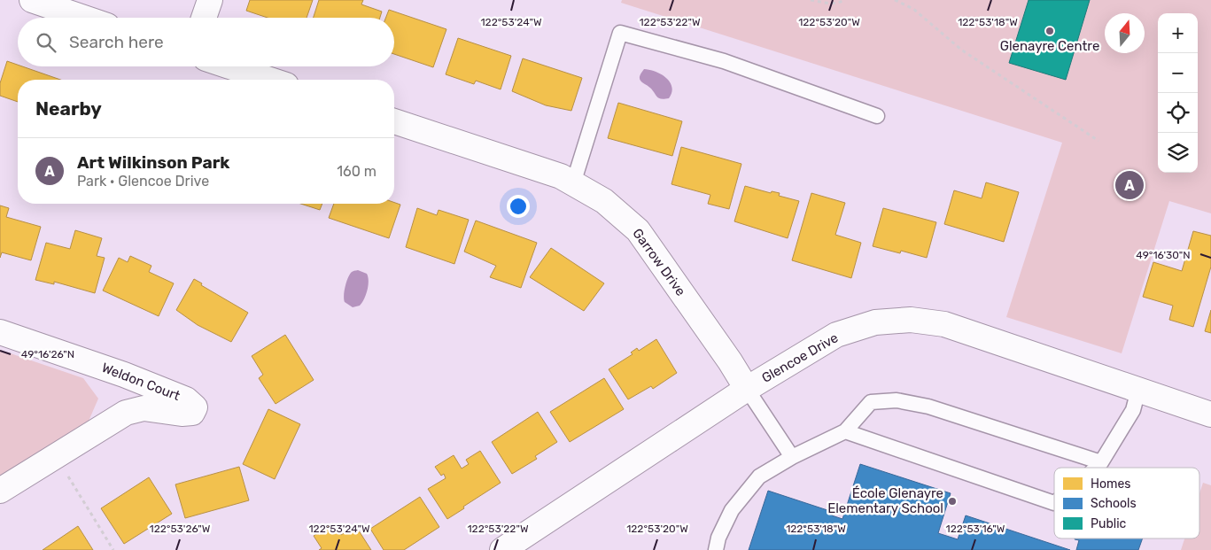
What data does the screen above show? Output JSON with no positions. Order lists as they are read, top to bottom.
{
  "streets": {
    "street": ["Garrow Drive", "Glencoe Drive", "Weldon Court"]
  },
  "crossings": [
    ["Garrow Drive", "Glencoe Drive"]
  ],
  "places": ["Glenayre Centre", "École Glenayre Elementary School"],
  "legend": ["Homes", "Schools", "Public"],
  "north": "top",
  "page": {
    "map_buttons": ["+", "−"],
    "search": "Search here",
    "heading": "Nearby",
    "list": [
      {
        "mark": "A",
        "name": "Art Wilkinson Park",
        "note": "Park · Glencoe Drive",
        "value": "160 m"
      }
    ],
    "pins": "A"
  },
  "coordinates": [
    "122°53'24\"W",
    "122°53'22\"W",
    "122°53'20\"W",
    "122°53'18\"W",
    "49°16'30\"N",
    "49°16'26\"N",
    "122°53'26\"W",
    "122°53'16\"W"
  ]
}
